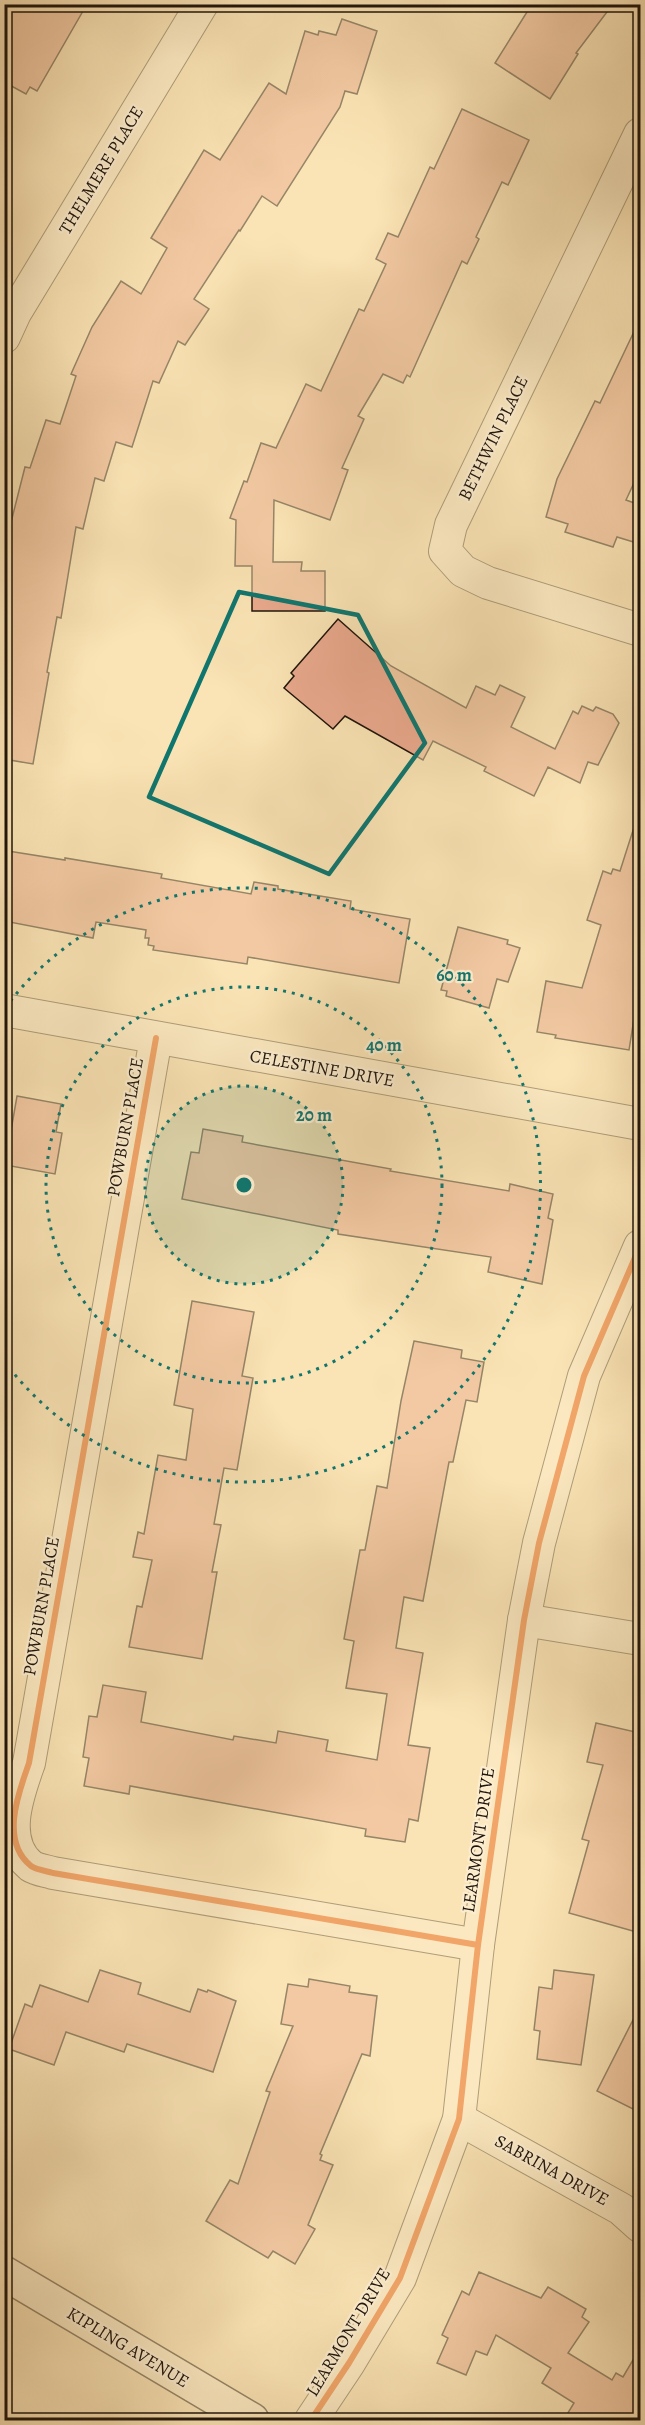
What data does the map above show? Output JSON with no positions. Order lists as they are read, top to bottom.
{
  "streets": {
    "main road": ["KIPLING AVENUE"],
    "street": [
      "THELMERE PLACE",
      "BETHWIN PLACE",
      "CELESTINE DRIVE",
      "POWBURN PLACE",
      "LEARMONT DRIVE",
      "SABRINA DRIVE"
    ]
  },
  "crossings": [
    ["CELESTINE DRIVE", "POWBURN PLACE"],
    ["POWBURN PLACE", "LEARMONT DRIVE"],
    ["LEARMONT DRIVE", "SABRINA DRIVE"]
  ],
  "rings": ["60 m", "40 m", "20 m"]
}
